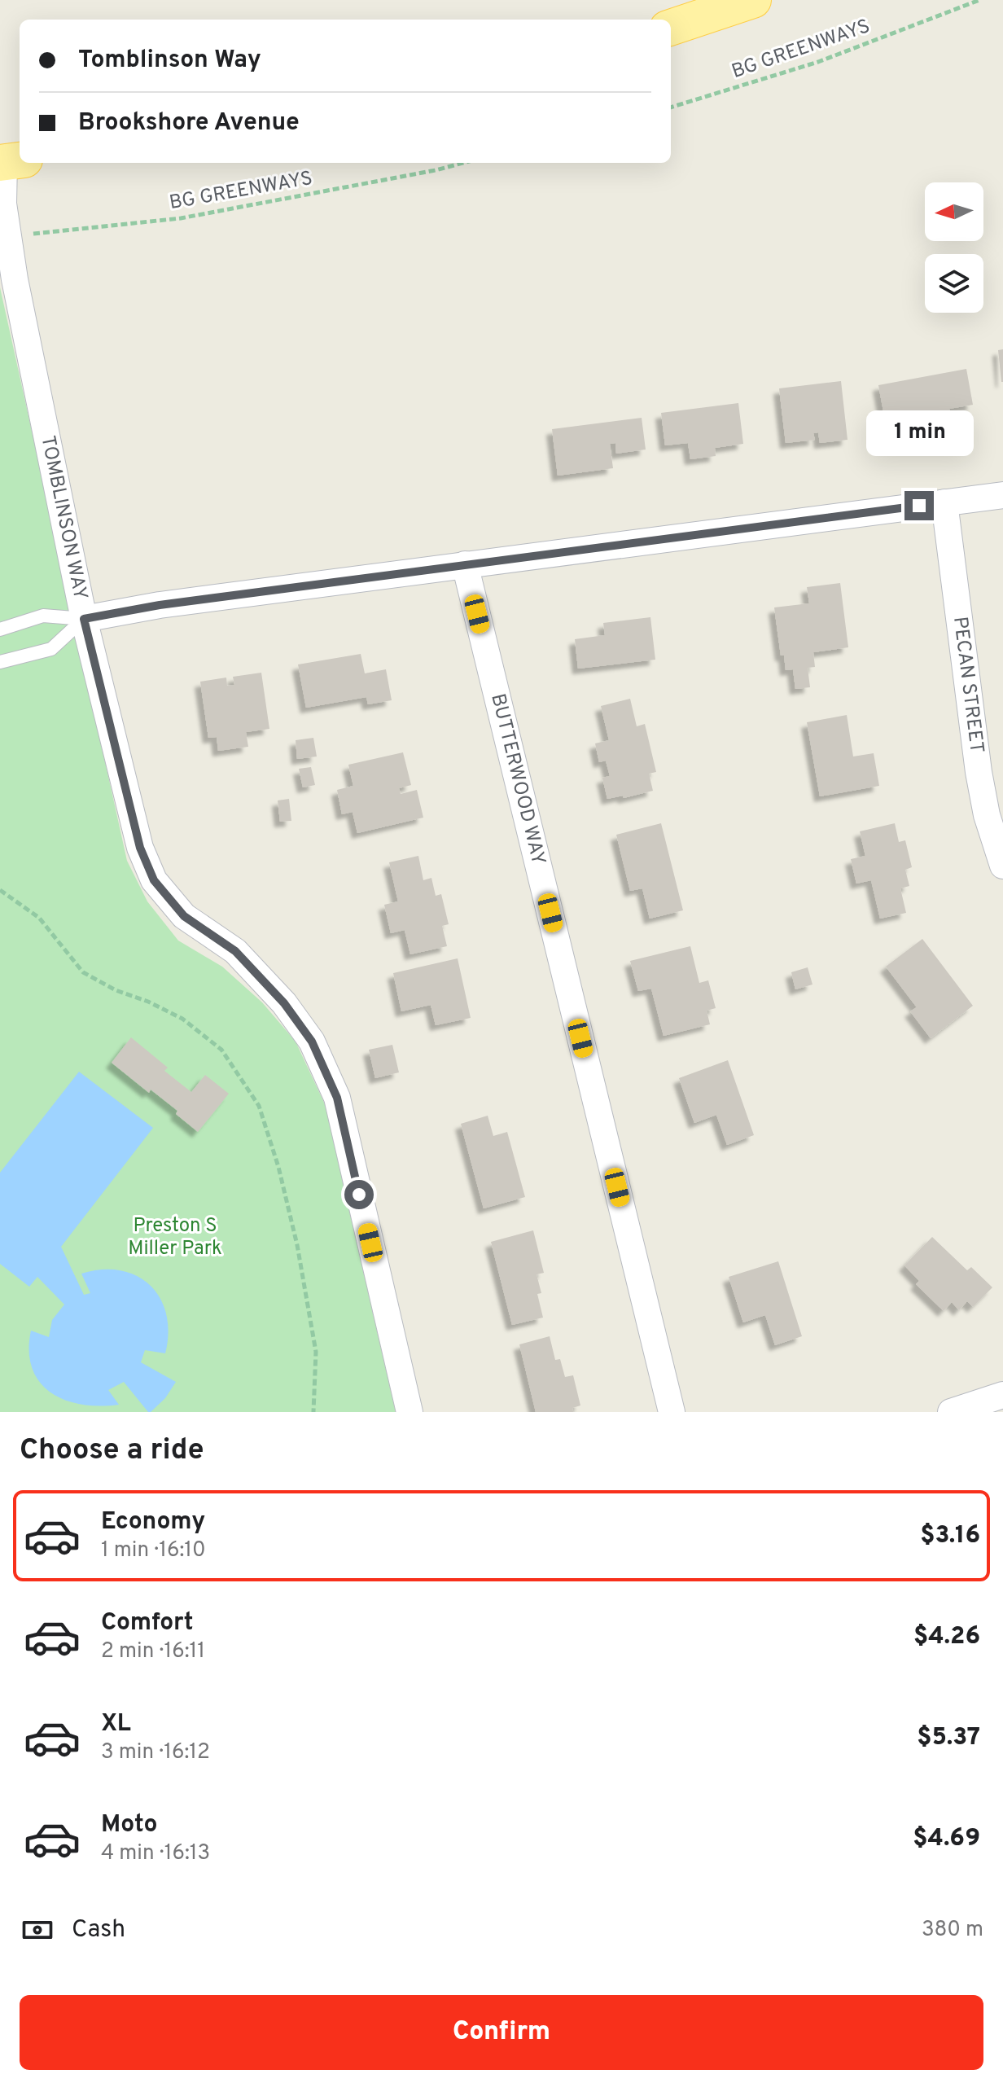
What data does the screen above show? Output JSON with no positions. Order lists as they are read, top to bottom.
{
  "streets": {
    "street": ["TOMBLINSON WAY", "PECAN STREET", "BUTTERWOOD WAY"],
    "path": ["BG GREENWAYS"]
  },
  "crossings": [
    ["BG GREENWAYS", "TOMBLINSON WAY"]
  ],
  "parks": ["Preston S Miller Park"],
  "north": "left",
  "page": {
    "banner": ["Tomblinson Way", "Brookshore Avenue"],
    "bubble": "1 min",
    "heading": "Choose a ride",
    "list": [
      {
        "name": "Economy",
        "note": "1 min · 16:10",
        "value": "$3.16"
      },
      {
        "name": "Comfort",
        "note": "2 min · 16:11",
        "value": "$4.26"
      },
      {
        "name": "XL",
        "note": "3 min · 16:12",
        "value": "$5.37"
      },
      {
        "name": "Moto",
        "note": "4 min · 16:13",
        "value": "$4.69"
      }
    ],
    "pay": ["Cash", "380 m"],
    "buttons": "Confirm"
  }
}
